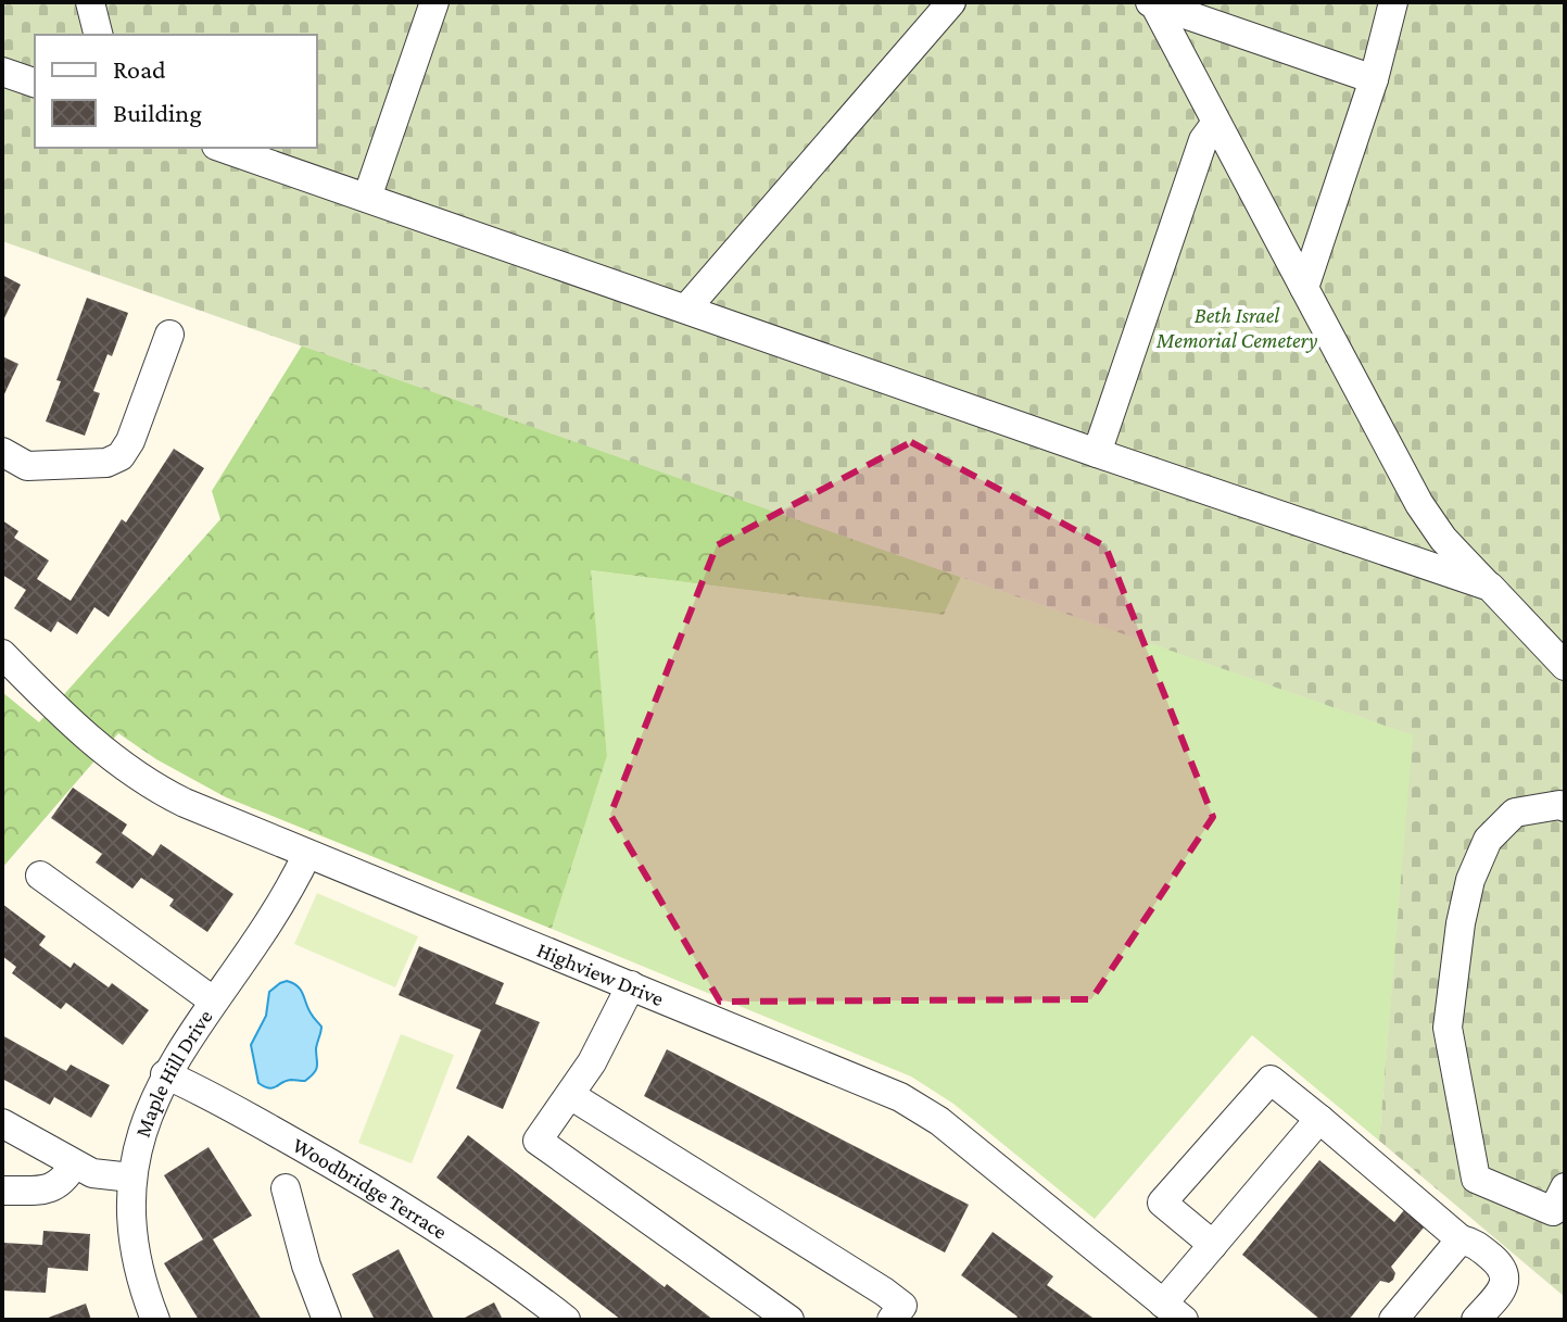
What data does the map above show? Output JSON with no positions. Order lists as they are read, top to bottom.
{
  "streets": {
    "street": ["Highview Drive", "Maple Hill Drive", "Woodbridge Terrace"]
  },
  "crossings": [
    ["Highview Drive", "Maple Hill Drive"],
    ["Maple Hill Drive", "Woodbridge Terrace"]
  ],
  "parks": ["Beth Israel Memorial Cemetery"],
  "legend": ["Road", "Building"]
}
